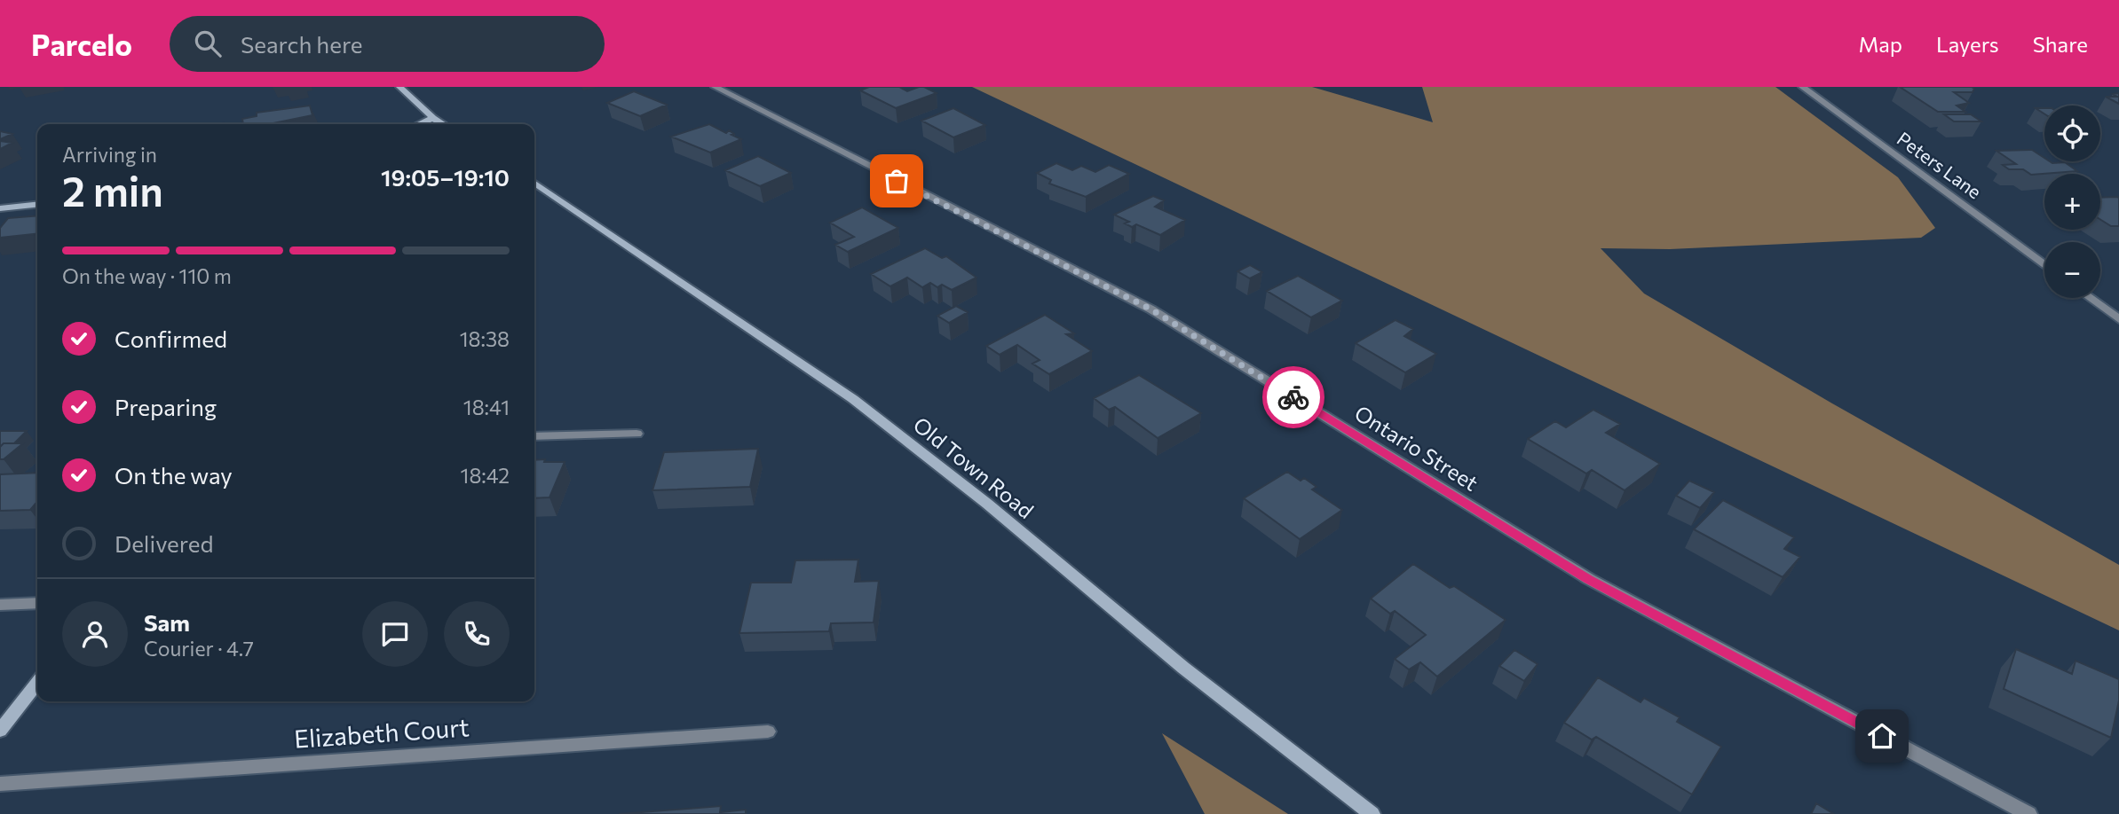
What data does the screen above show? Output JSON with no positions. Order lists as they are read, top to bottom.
{
  "streets": {
    "main road": ["Old Town Road"],
    "street": ["Peters Lane", "Ontario Street", "Elizabeth Court"]
  },
  "page": {
    "header": "Parcelo",
    "search": "Search here",
    "nav": ["Map", "Layers", "Share"],
    "map_buttons": ["+", "−"],
    "heading": ["2 min", "Arriving in", "19:05–19:10"],
    "panel": ["Sam", "Courier · 4.7"],
    "bar": "On the way · 110 m",
    "list": [
      ["Confirmed", "18:38"],
      ["Preparing", "18:41"],
      ["On the way", "18:42"],
      "Delivered"
    ]
  }
}
